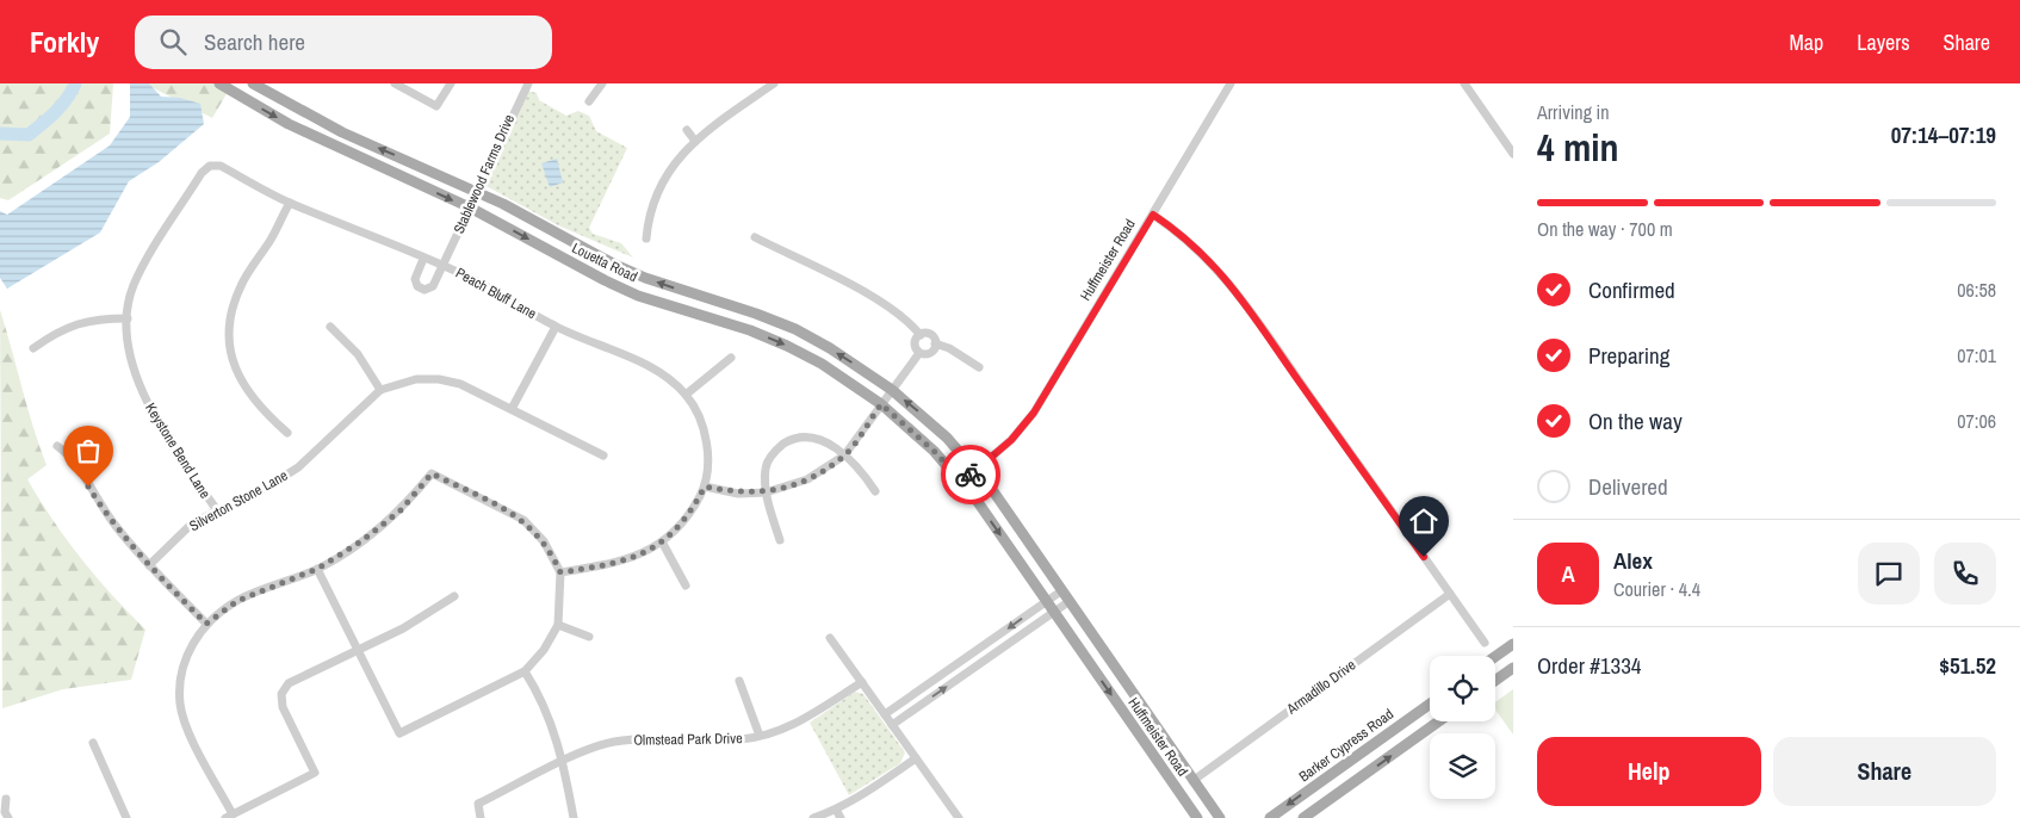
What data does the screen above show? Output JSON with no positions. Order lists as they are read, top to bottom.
{
  "streets": {
    "main road": ["Huffmeister Road", "Louetta Road", "Barker Cypress Road"],
    "street": [
      "Stablewood Farms Drive",
      "Peach Bluff Lane",
      "Keystone Bend Lane",
      "Silverton Stone Lane",
      "Armadillo Drive",
      "Olmstead Park Drive"
    ]
  },
  "crossings": [
    ["Stablewood Farms Drive", "Louetta Road"],
    ["Stablewood Farms Drive", "Peach Bluff Lane"],
    ["Huffmeister Road", "Louetta Road"],
    ["Huffmeister Road", "Armadillo Drive"],
    ["Peach Bluff Lane", "Keystone Bend Lane"],
    ["Keystone Bend Lane", "Silverton Stone Lane"]
  ],
  "page": {
    "header": "Forkly",
    "search": "Search here",
    "nav": ["Map", "Layers", "Share"],
    "heading": ["4 min", "Arriving in", "07:14–07:19"],
    "panel": [
      "Alex",
      "Courier · 4.4",
      "Order #1334",
      "$51.52"
    ],
    "bar": "On the way · 700 m",
    "list": [
      ["Confirmed", "06:58"],
      ["Preparing", "07:01"],
      ["On the way", "07:06"],
      "Delivered"
    ],
    "round": "A",
    "buttons": ["Help", "Share"]
  }
}
